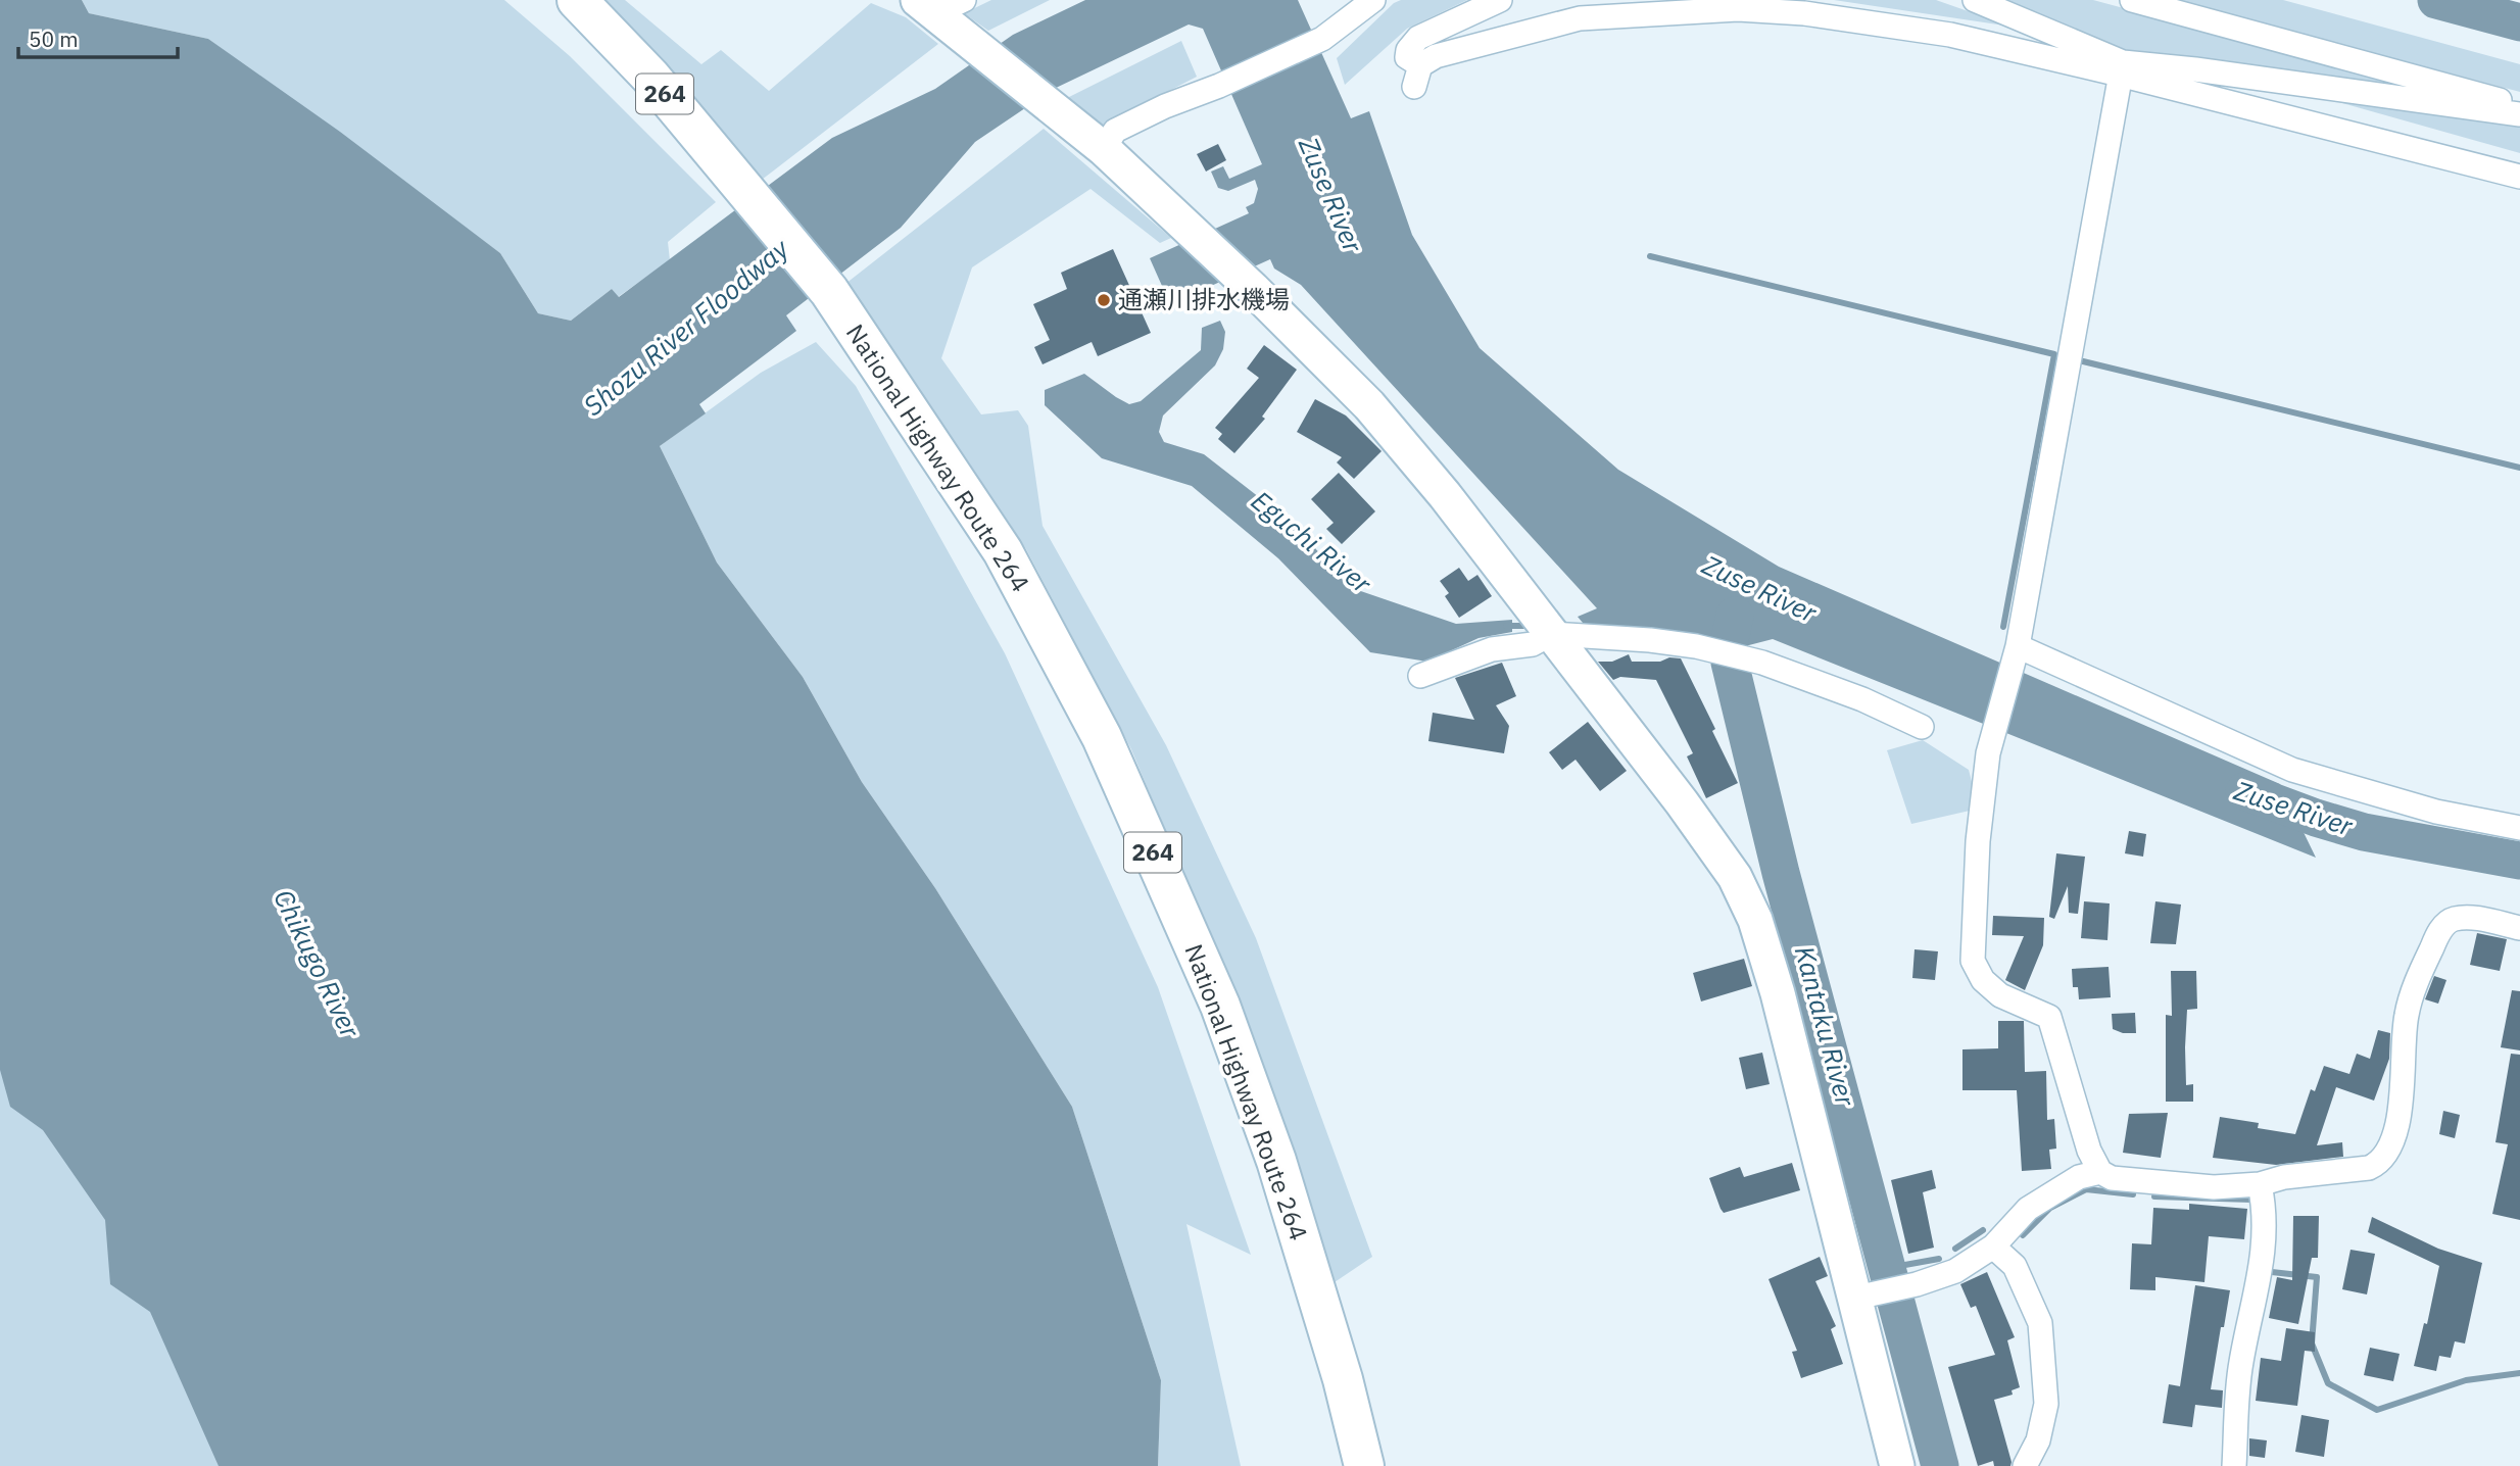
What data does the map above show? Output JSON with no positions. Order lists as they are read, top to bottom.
{
  "streets": {
    "highway": ["264", "National Highway Route 264"]
  },
  "water": [
    "Zuse River",
    "Shozu River Floodway",
    "Eguchi River",
    "Chikugo River",
    "Kantaku River"
  ],
  "places": ["通瀬川排水機場"],
  "scale_bar": "50 m"
}
